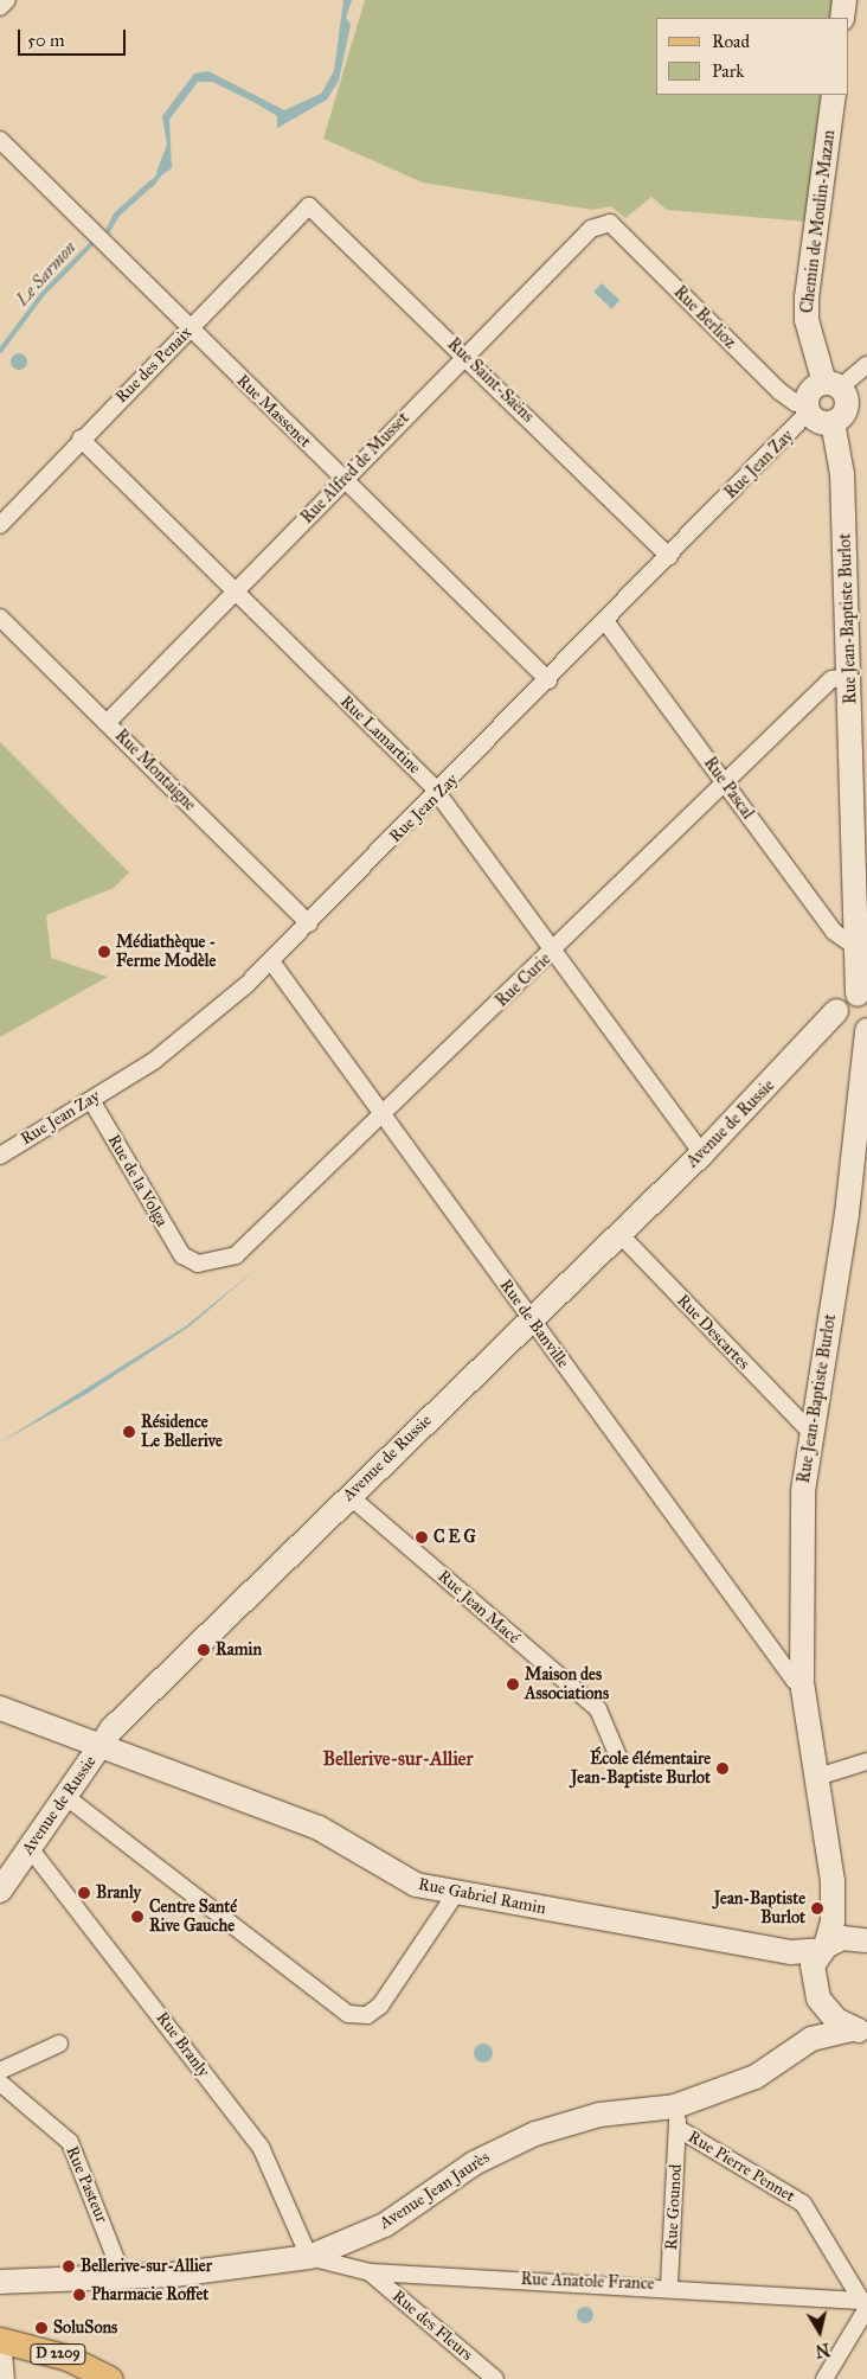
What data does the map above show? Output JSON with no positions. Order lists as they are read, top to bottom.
{
  "streets": {
    "main road": ["D 2209"],
    "street": [
      "Chemin de Moulin-Mazan",
      "Rue Berlioz",
      "Rue des Penaix",
      "Rue Saint-Saëns",
      "Rue Massenet",
      "Rue Jean Zay",
      "Rue Alfred de Musset",
      "Rue Jean-Baptiste Burlot",
      "Rue Lamartine",
      "Rue Montaigne",
      "Rue Pascal",
      "Rue Curie",
      "Avenue de Russie",
      "Rue de la Volga",
      "Rue de Banville",
      "Rue Descartes",
      "Rue Jean Macé",
      "Rue Gabriel Ramin",
      "Rue Branly",
      "Rue Pierre Pennet",
      "Rue Pasteur",
      "Avenue Jean Jaurès",
      "Rue Gounod",
      "Rue Anatole France",
      "Rue des Fleurs"
    ]
  },
  "crossings": [
    ["Chemin de Moulin-Mazan", "Rue Berlioz"],
    ["Chemin de Moulin-Mazan", "Rue Jean Zay"],
    ["Chemin de Moulin-Mazan", "Rue Jean-Baptiste Burlot"],
    ["Rue Berlioz", "Rue Jean Zay"],
    ["Rue Berlioz", "Rue Alfred de Musset"],
    ["Rue Berlioz", "Rue Jean-Baptiste Burlot"],
    ["Rue des Penaix", "Rue Saint-Saëns"],
    ["Rue des Penaix", "Rue Massenet"],
    ["Rue des Penaix", "Rue Lamartine"],
    ["Rue Saint-Saëns", "Rue Jean Zay"],
    ["Rue Saint-Saëns", "Rue Alfred de Musset"],
    ["Rue Massenet", "Rue Jean Zay"],
    ["Rue Massenet", "Rue Alfred de Musset"],
    ["Rue Jean Zay", "Rue Jean-Baptiste Burlot"],
    ["Rue Jean Zay", "Rue Lamartine"],
    ["Rue Jean Zay", "Rue Montaigne"],
    ["Rue Jean Zay", "Rue Pascal"],
    ["Rue Jean Zay", "Rue de la Volga"],
    ["Rue Jean Zay", "Rue de Banville"],
    ["Rue Alfred de Musset", "Rue Lamartine"],
    ["Rue Alfred de Musset", "Rue Montaigne"],
    ["Rue Jean-Baptiste Burlot", "Rue Pascal"],
    ["Rue Jean-Baptiste Burlot", "Rue Curie"],
    ["Rue Jean-Baptiste Burlot", "Avenue de Russie"],
    ["Rue Jean-Baptiste Burlot", "Rue de Banville"],
    ["Rue Jean-Baptiste Burlot", "Rue Descartes"],
    ["Rue Jean-Baptiste Burlot", "Rue Gabriel Ramin"],
    ["Rue Jean-Baptiste Burlot", "Avenue Jean Jaurès"],
    ["Rue Lamartine", "Rue Curie"],
    ["Rue Lamartine", "Avenue de Russie"],
    ["Rue Pascal", "Rue Curie"],
    ["Rue Curie", "Rue de la Volga"],
    ["Rue Curie", "Rue de Banville"],
    ["Avenue de Russie", "Rue de Banville"],
    ["Avenue de Russie", "Rue Descartes"],
    ["Avenue de Russie", "Rue Jean Macé"],
    ["Avenue de Russie", "Rue Gabriel Ramin"],
    ["Avenue de Russie", "Rue Branly"],
    ["Rue Branly", "Avenue Jean Jaurès"],
    ["Rue Branly", "Rue Anatole France"],
    ["Rue Pierre Pennet", "Avenue Jean Jaurès"],
    ["Rue Pierre Pennet", "Rue Gounod"],
    ["Rue Pierre Pennet", "Rue Anatole France"],
    ["Rue Pasteur", "Avenue Jean Jaurès"],
    ["Avenue Jean Jaurès", "Rue Gounod"],
    ["Avenue Jean Jaurès", "Rue Anatole France"],
    ["Rue Gounod", "Rue Anatole France"],
    ["Rue Anatole France", "Rue des Fleurs"]
  ],
  "districts": ["Bellerive-sur-Allier"],
  "water": ["Le Sarmon"],
  "places": [
    "Médiathèque - Ferme Modèle",
    "Résidence Le Bellerive",
    "C E G",
    "Ramin",
    "Maison des Associations",
    "École élémentaire Jean-Baptiste Burlot",
    "Branly",
    "Jean-Baptiste Burlot",
    "Centre Santé Rive Gauche",
    "Bellerive-sur-Allier",
    "Pharmacie Roffet",
    "SoluSons"
  ],
  "legend": ["Road", "Park"],
  "scale_bar": "50 m",
  "north": "bottom"
}
